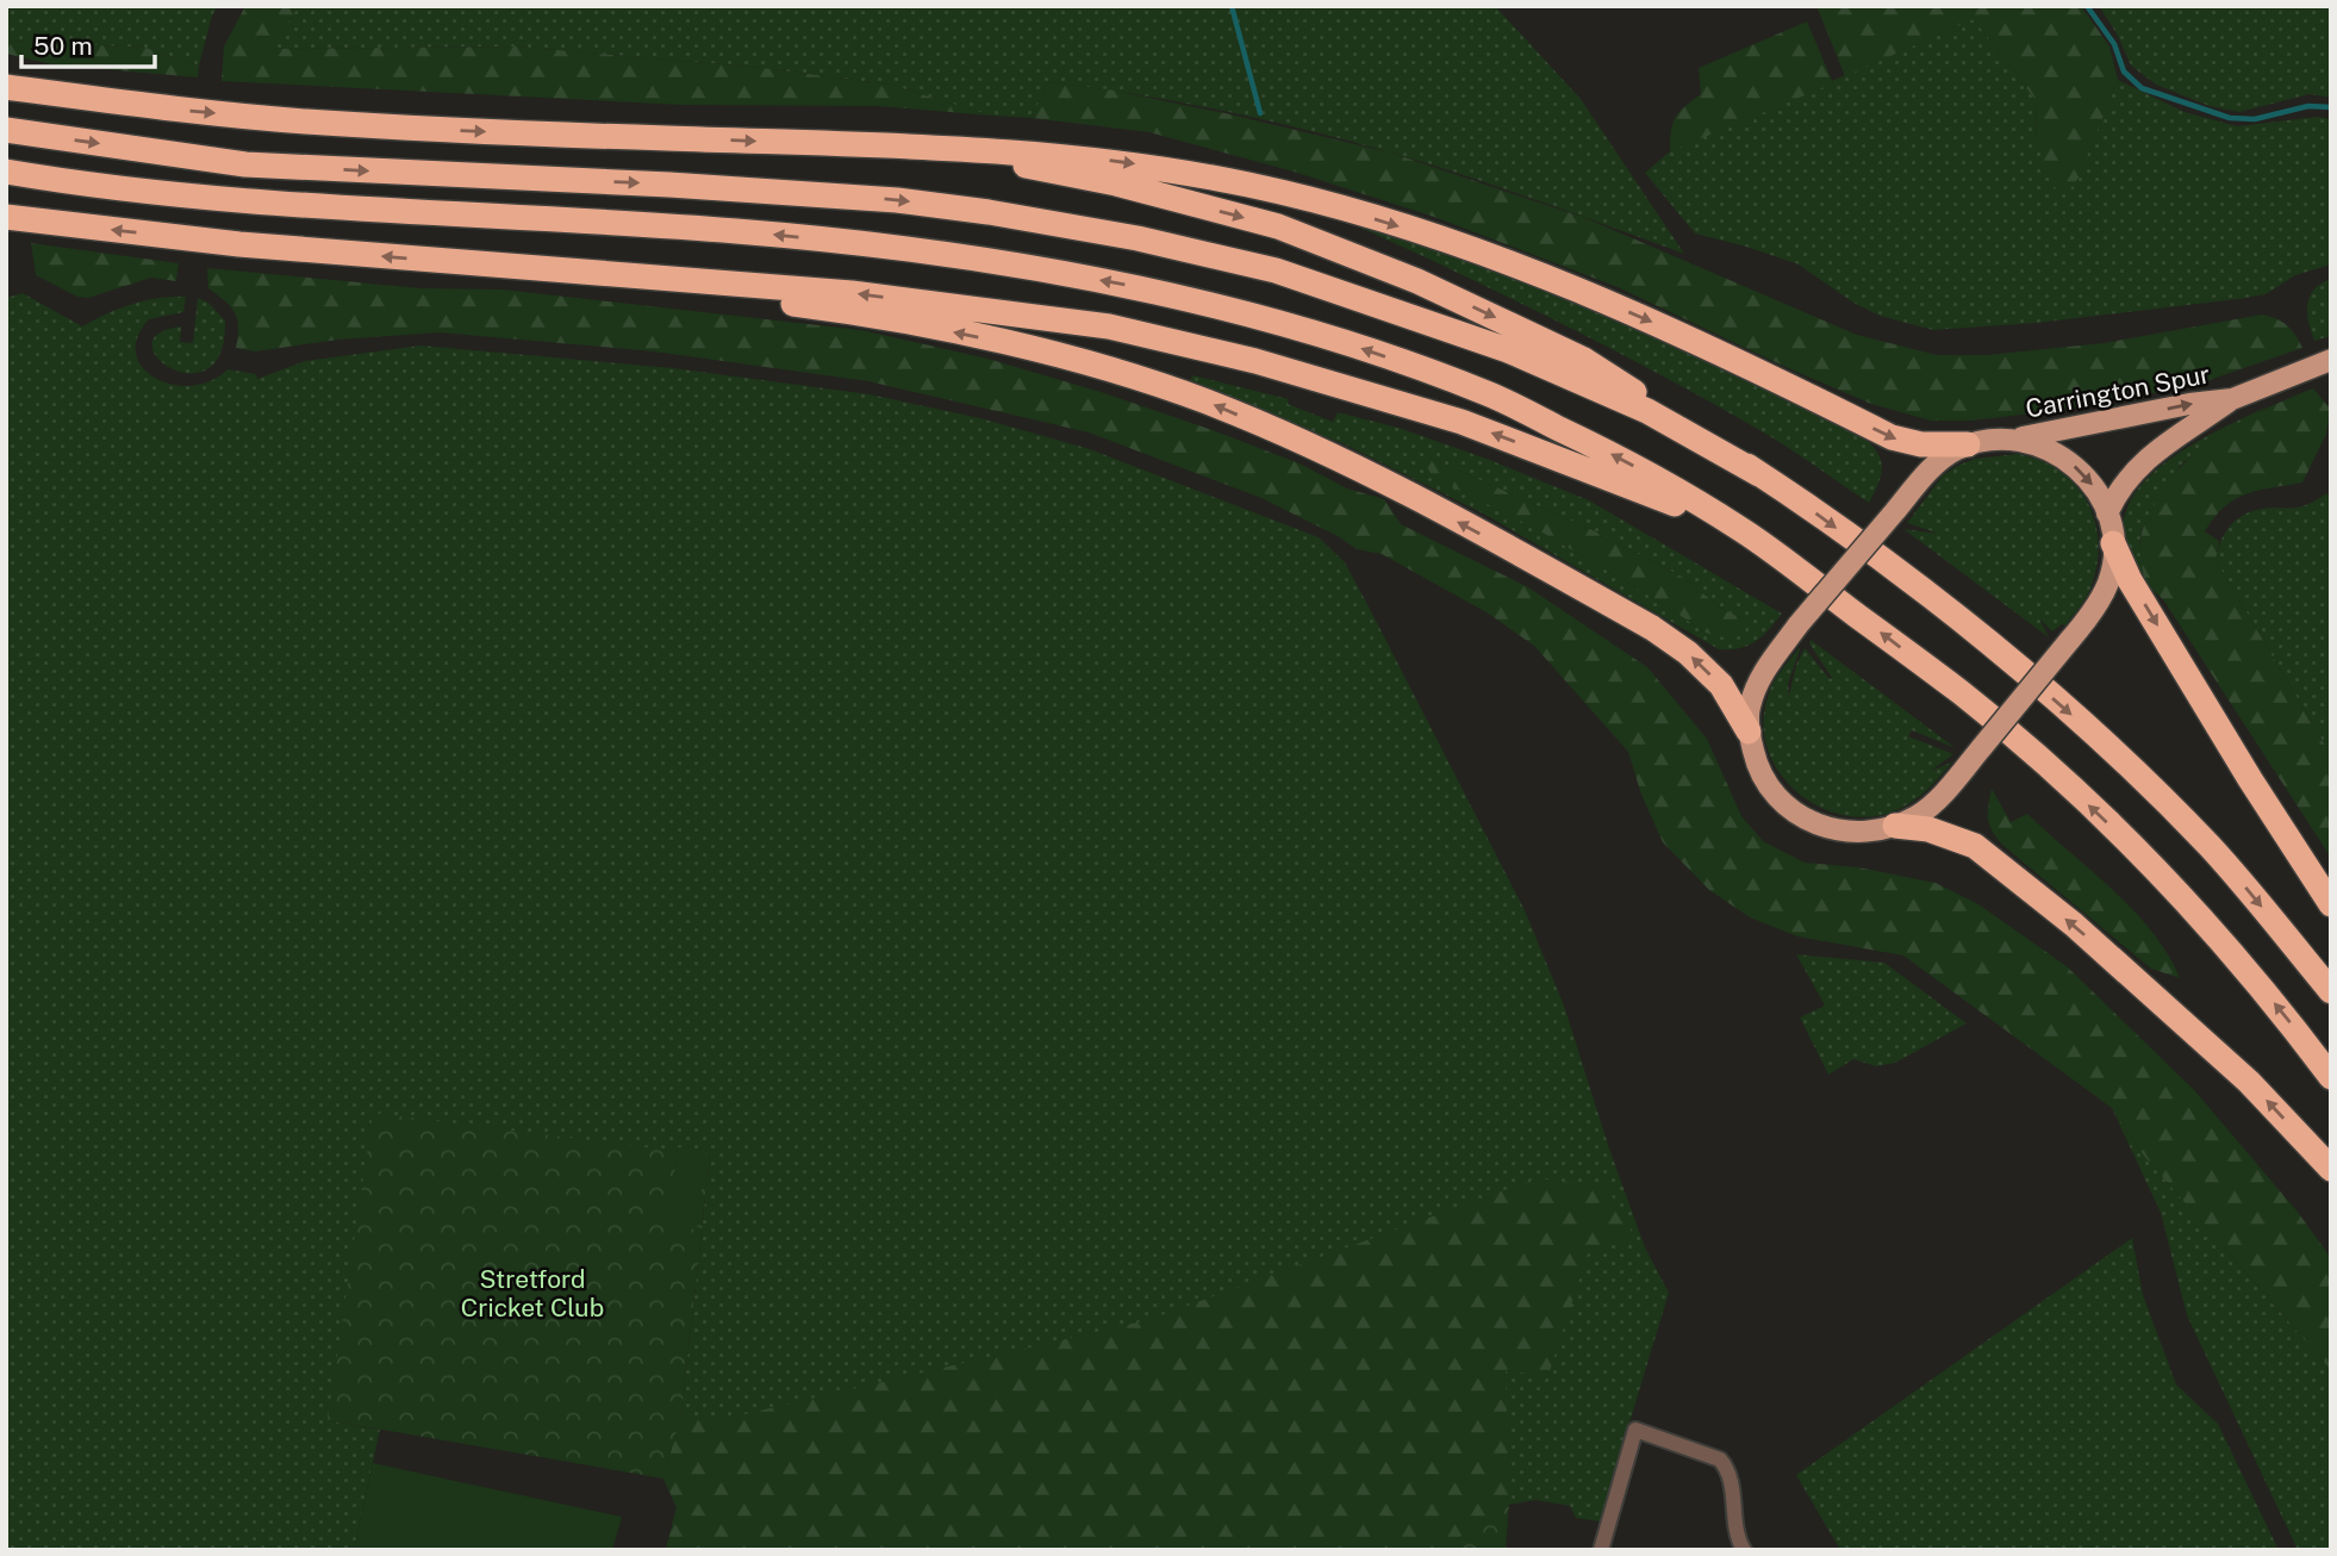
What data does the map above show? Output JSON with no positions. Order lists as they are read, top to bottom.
{
  "streets": {
    "main road": ["Carrington Spur"]
  },
  "one_way": ["Carrington Spur"],
  "parks": ["Stretford Cricket Club"],
  "scale_bar": "50 m"
}
